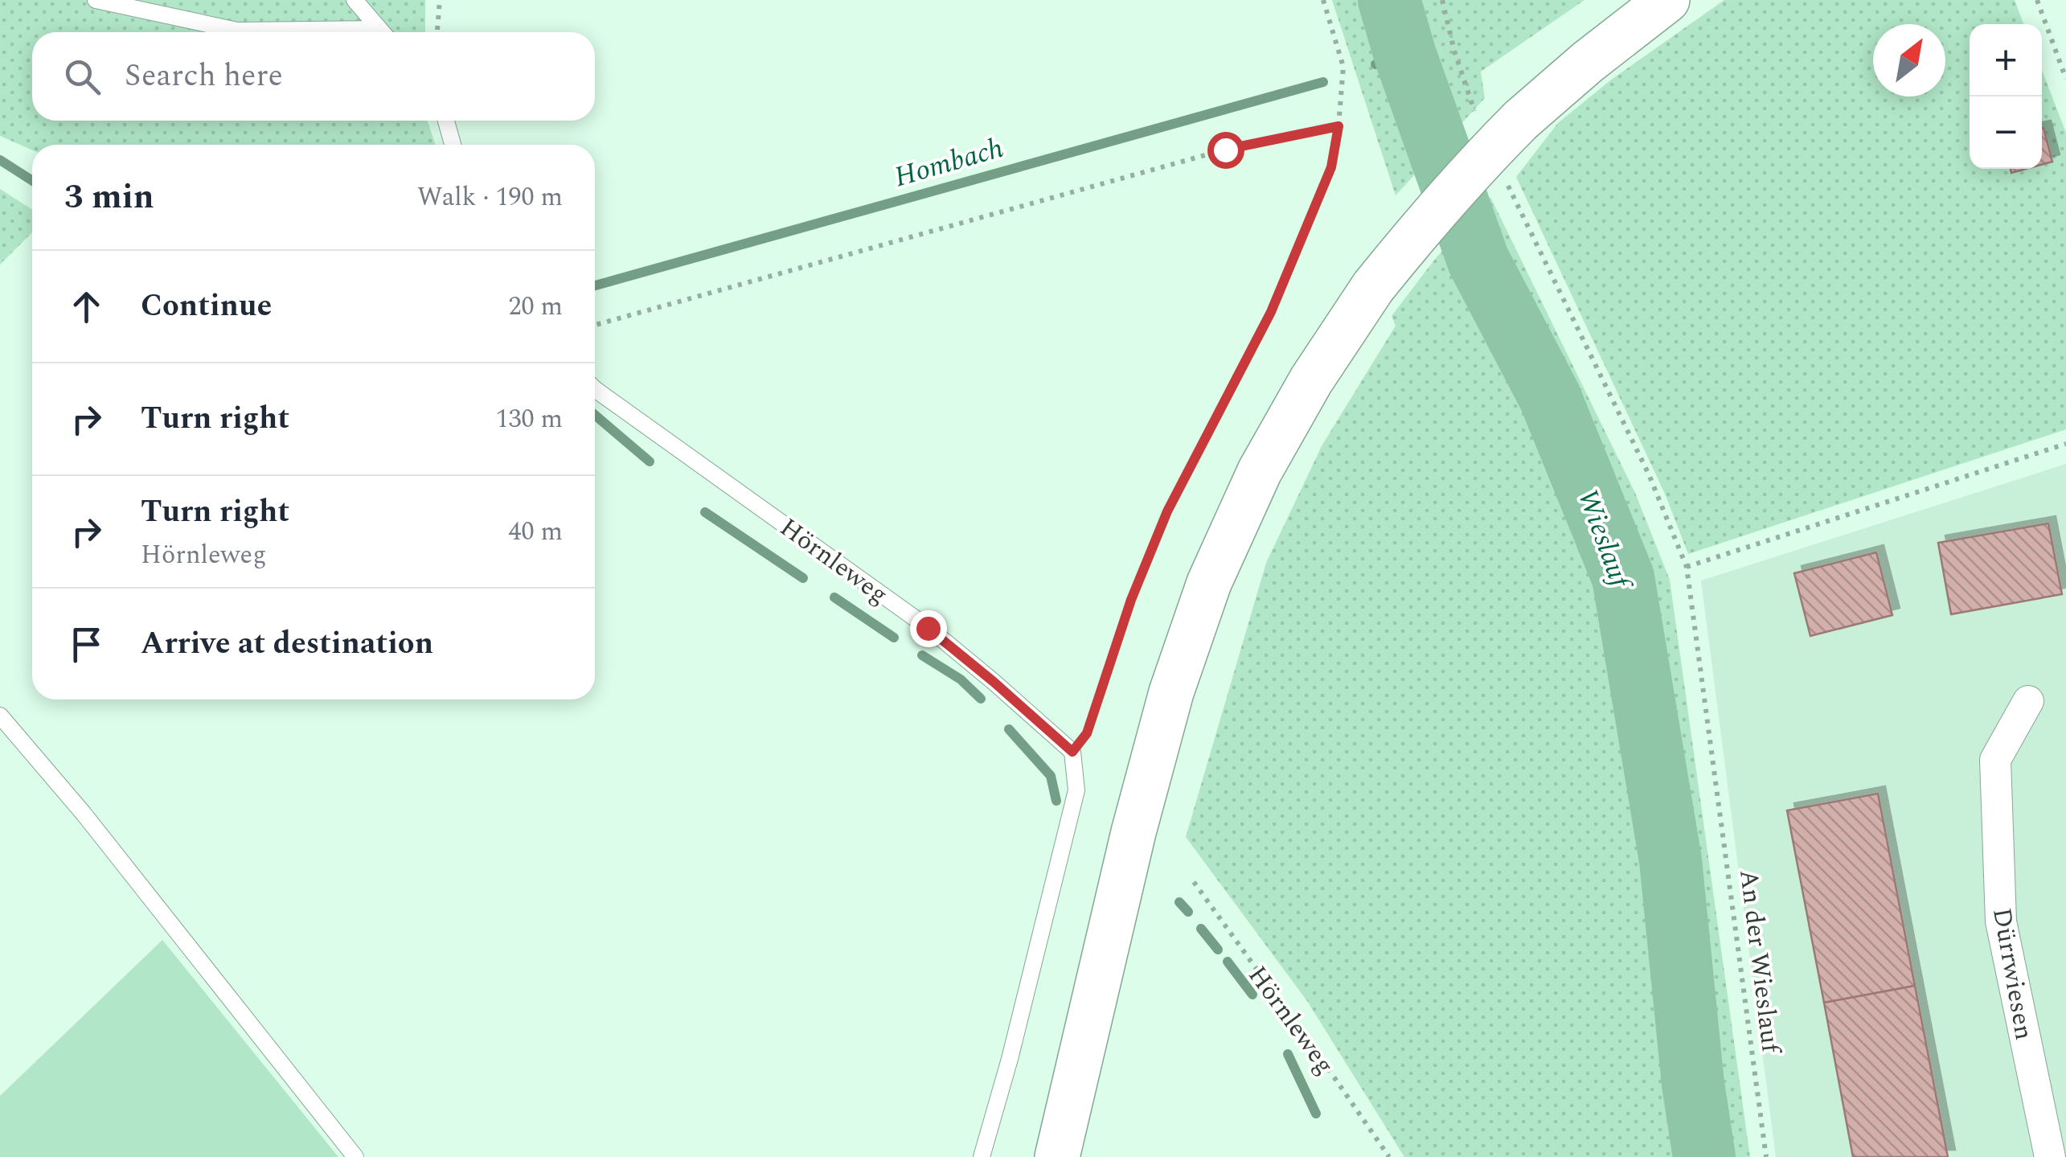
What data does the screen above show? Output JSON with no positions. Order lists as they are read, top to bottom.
{
  "streets": {
    "street": ["Dürrwiesen"],
    "lane": ["Hörnleweg"],
    "path": ["An der Wieslauf"]
  },
  "water": ["Hombach", "Wieslauf"],
  "north": "top right",
  "page": {
    "map_buttons": ["+", "−"],
    "search": "Search here",
    "heading": ["3 min", "Walk · 190 m"],
    "list": [
      ["Continue", "20 m"],
      ["Turn right", "130 m"],
      ["Turn right", "Hörnleweg", "40 m"],
      "Arrive at destination"
    ]
  }
}
